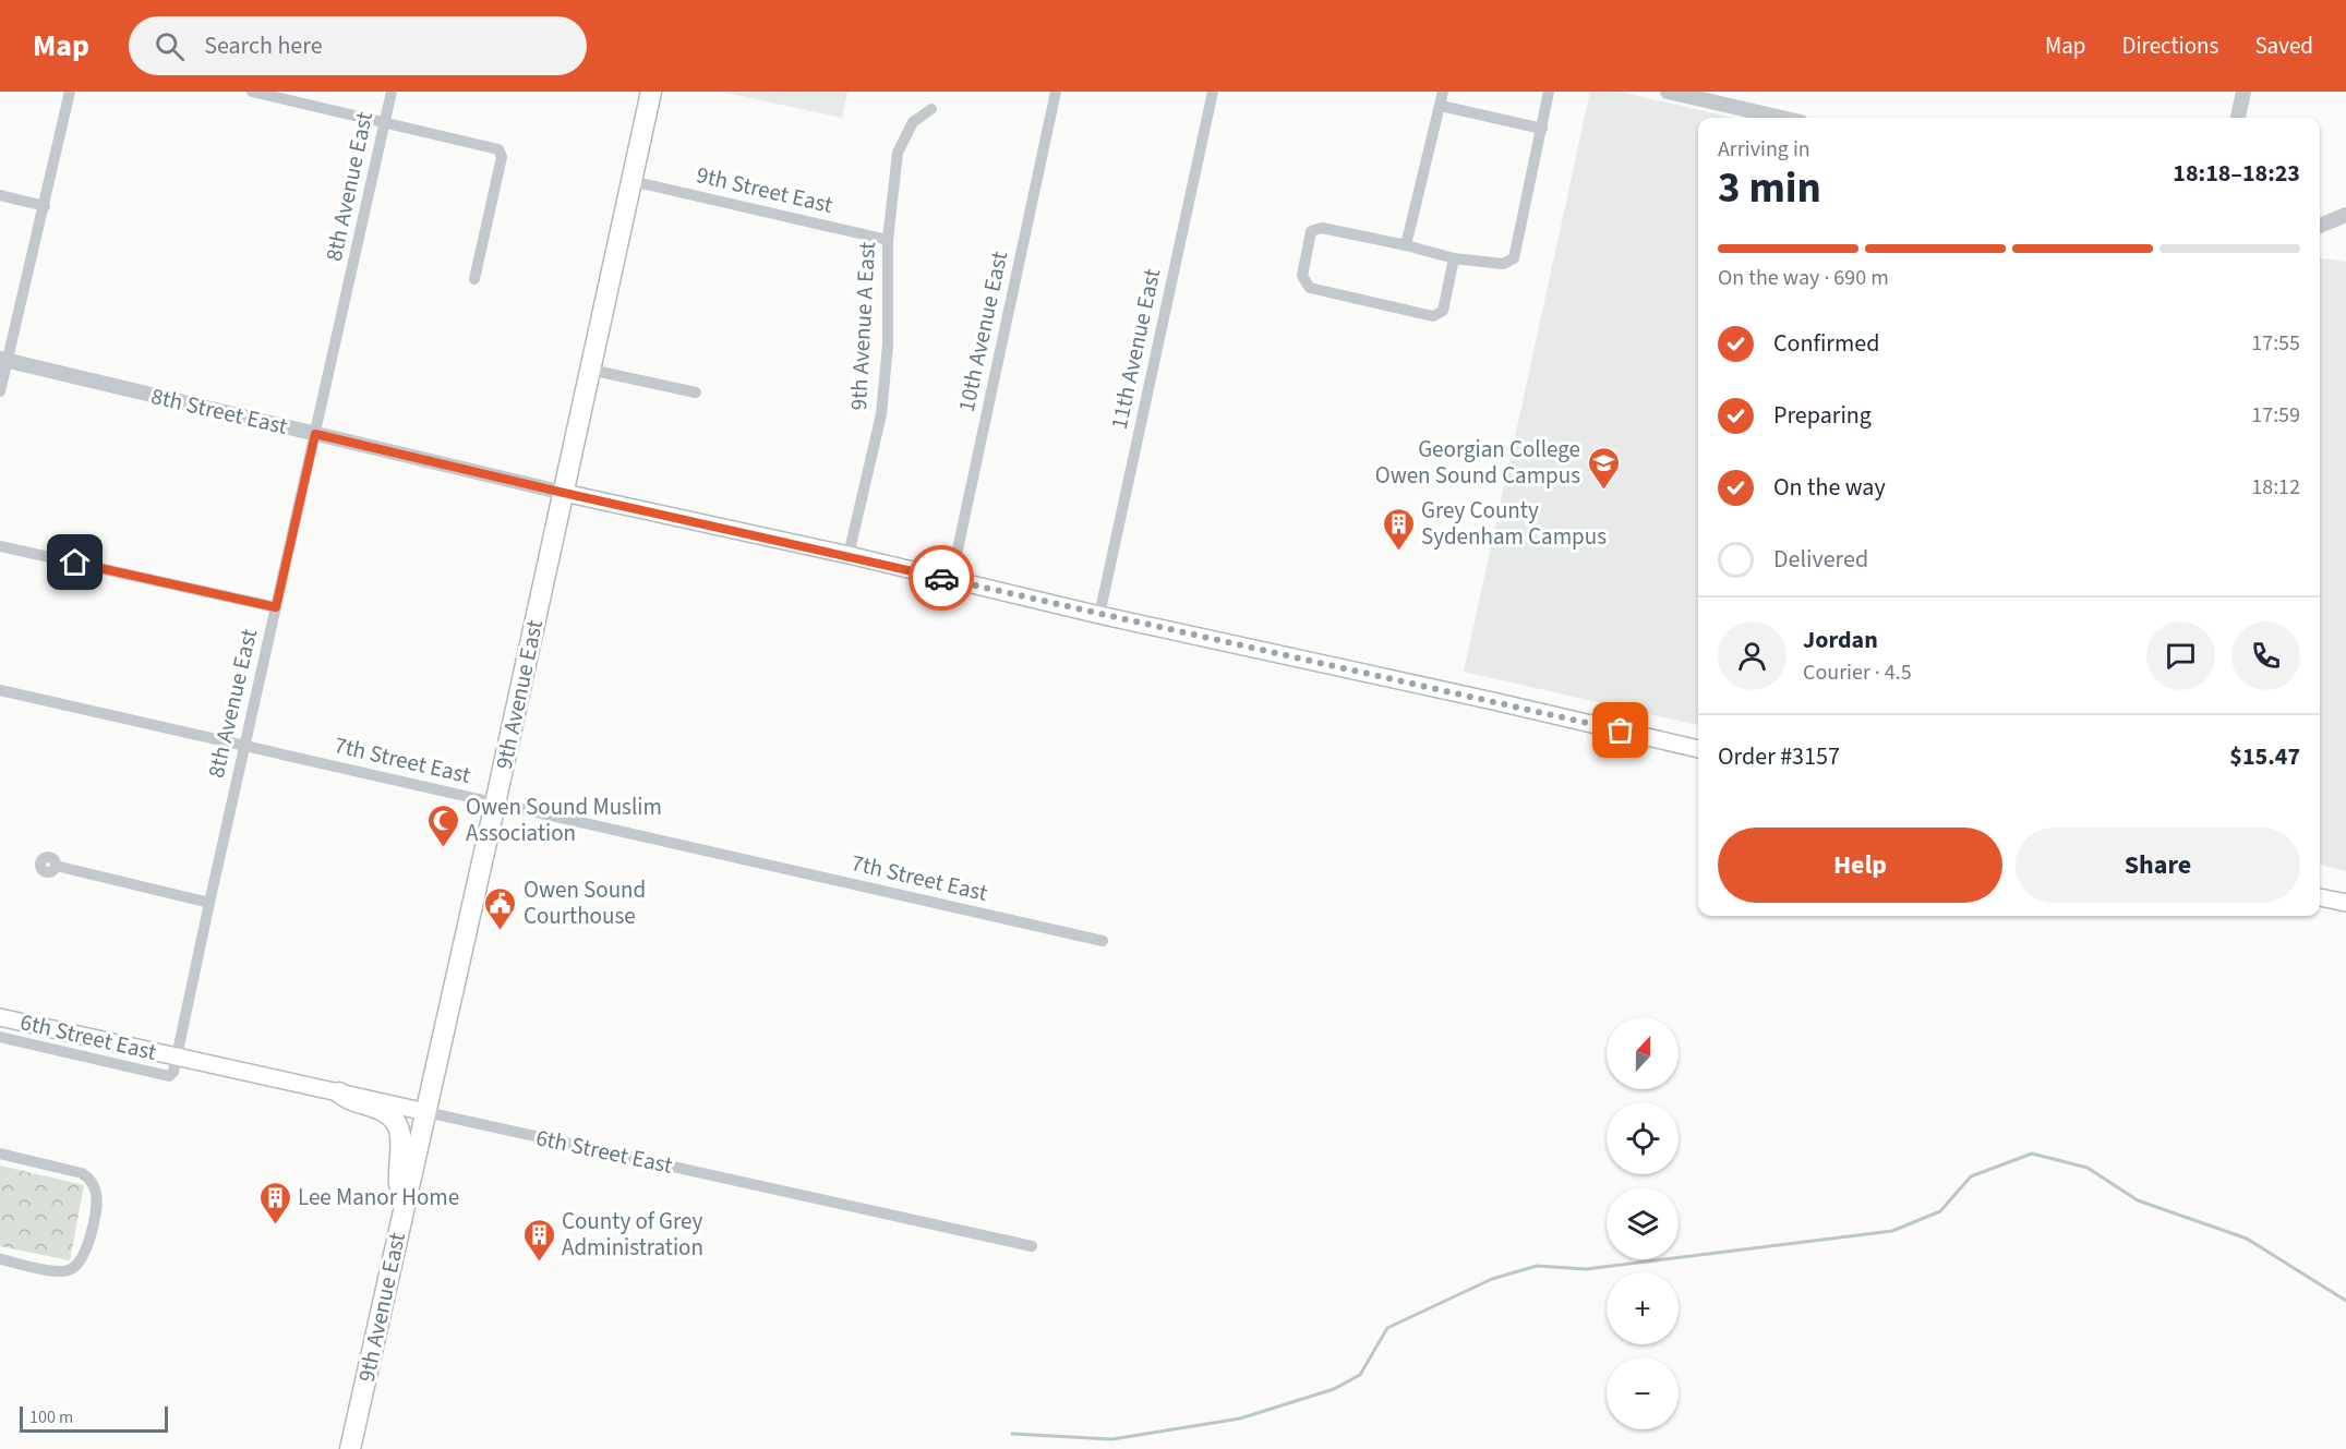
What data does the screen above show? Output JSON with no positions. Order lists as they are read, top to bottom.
{
  "streets": {
    "highway": ["9th Avenue East"],
    "main road": ["8th Street East", "6th Street East"],
    "street": [
      "8th Avenue East",
      "9th Street East",
      "9th Avenue A East",
      "10th Avenue East",
      "11th Avenue East",
      "7th Street East"
    ]
  },
  "crossings": [
    ["8th Avenue East", "8th Street East"],
    ["8th Avenue East", "7th Street East"],
    ["8th Avenue East", "6th Street East"],
    ["9th Street East", "9th Avenue A East"],
    ["9th Street East", "9th Avenue East"],
    ["9th Avenue A East", "8th Street East"],
    ["10th Avenue East", "8th Street East"],
    ["11th Avenue East", "8th Street East"],
    ["8th Street East", "9th Avenue East"],
    ["9th Avenue East", "7th Street East"],
    ["9th Avenue East", "6th Street East"]
  ],
  "places": {
    "school or university": ["Georgian College Owen Sound Campus"],
    "building": ["Grey County Sydenham Campus", "Lee Manor Home", "County of Grey Administration"],
    "mosque": ["Owen Sound Muslim Association"],
    "public building": ["Owen Sound Courthouse"]
  },
  "scale_bar": "100 m",
  "north": "top",
  "page": {
    "header": "Map",
    "search": "Search here",
    "nav": ["Map", "Directions", "Saved"],
    "heading": ["3 min", "Arriving in", "18:18–18:23"],
    "panel": [
      "Jordan",
      "Courier · 4.5",
      "Order #3157",
      "$15.47"
    ],
    "bar": "On the way · 690 m",
    "list": [
      ["Confirmed", "17:55"],
      ["Preparing", "17:59"],
      ["On the way", "18:12"],
      "Delivered"
    ],
    "buttons": ["Help", "Share"],
    "map_buttons": ["+", "−"],
    "scale": "100 m"
  }
}
